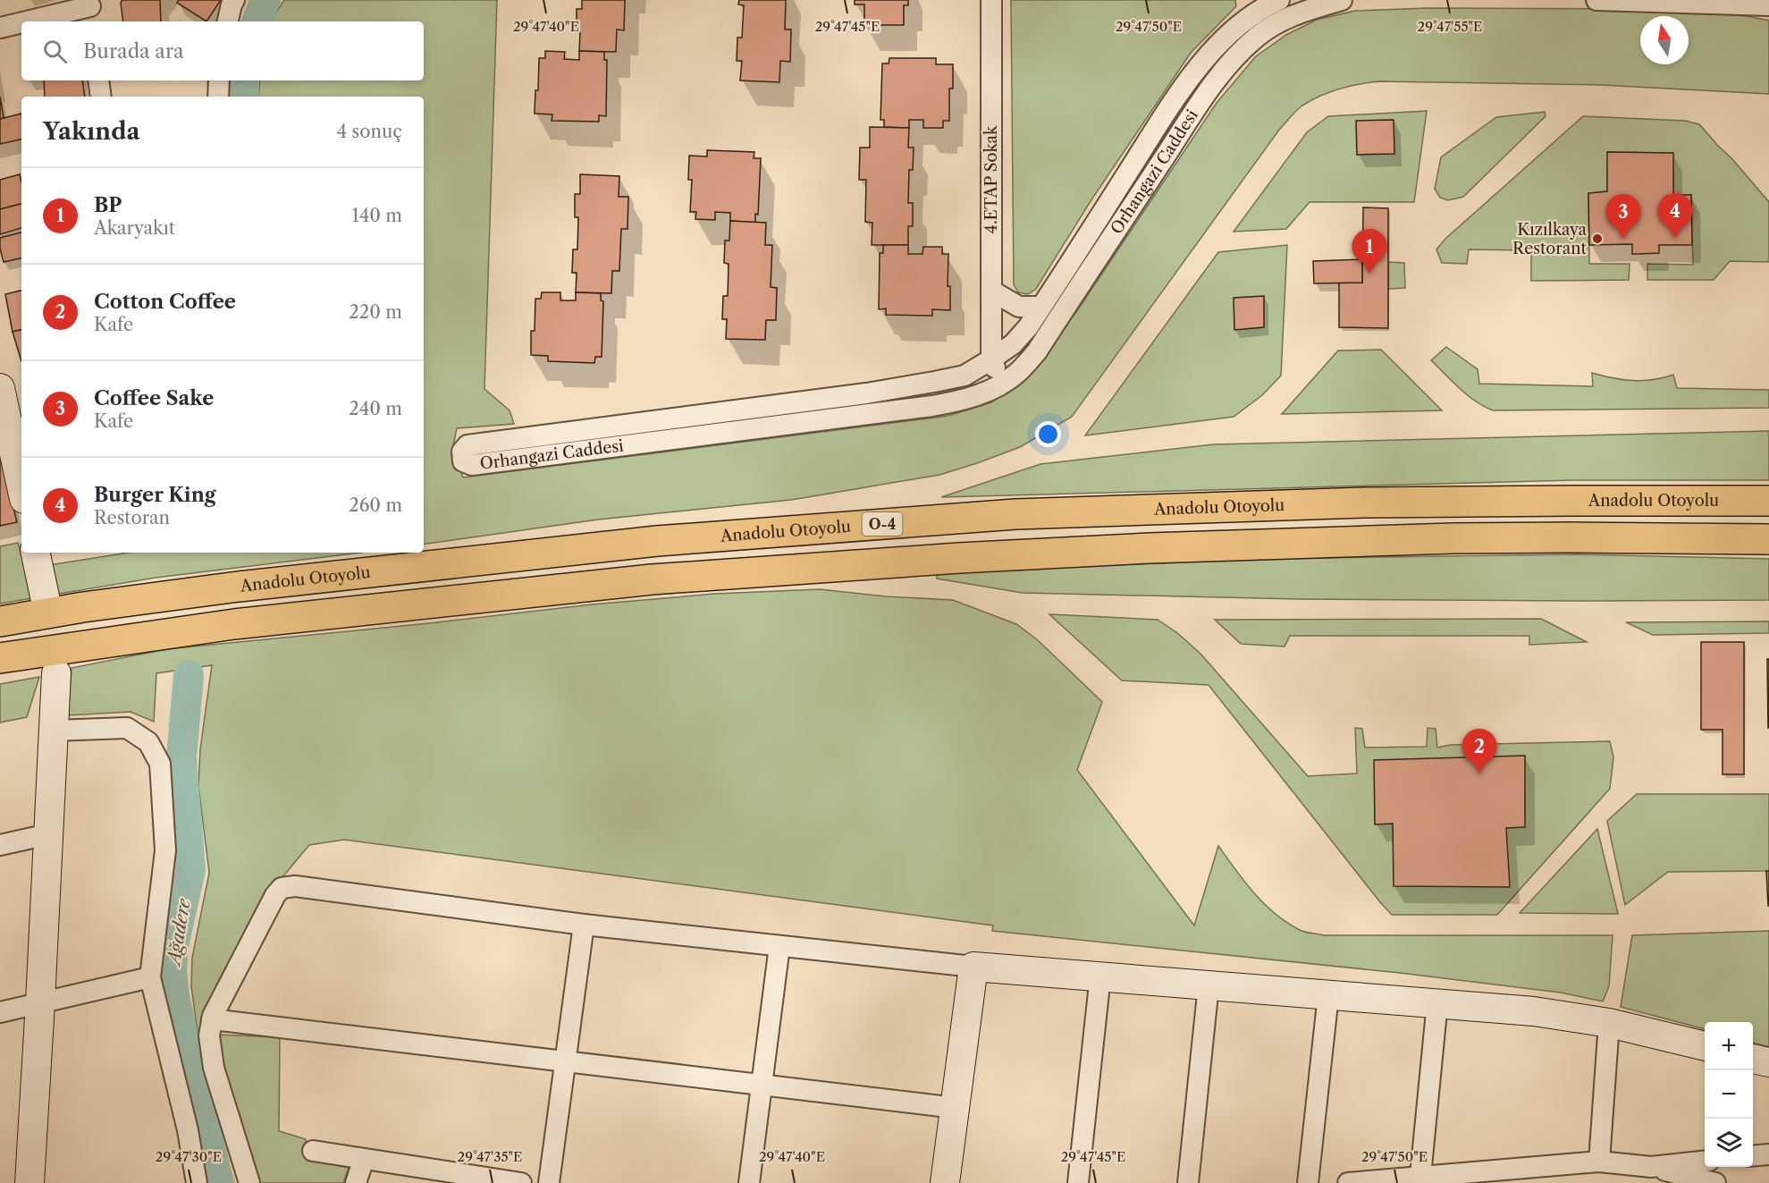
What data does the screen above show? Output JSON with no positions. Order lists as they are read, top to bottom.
{
  "streets": {
    "highway": ["Anadolu Otoyolu", "O-4"],
    "street": ["Orhangazi Caddesi", "4.ETAP Sokak"]
  },
  "crossings": [
    ["Orhangazi Caddesi", "4.ETAP Sokak"]
  ],
  "water": ["Ağadere"],
  "places": ["Kızılkaya Restorant"],
  "north": "top",
  "page": {
    "search": "Burada ara",
    "heading": ["Yakında", "4 sonuç"],
    "list": [
      {
        "mark": "1",
        "name": "BP",
        "note": "Akaryakıt",
        "value": "140 m"
      },
      {
        "mark": "2",
        "name": "Cotton Coffee",
        "note": "Kafe",
        "value": "220 m"
      },
      {
        "mark": "3",
        "name": "Coffee Sake",
        "note": "Kafe",
        "value": "240 m"
      },
      {
        "mark": "4",
        "name": "Burger King",
        "note": "Restoran",
        "value": "260 m"
      }
    ],
    "pins": [
      "4",
      "3",
      "1",
      "2"
    ],
    "map_buttons": ["+", "−"]
  },
  "coordinates": [
    "29°47'40\"E",
    "29°47'45\"E",
    "29°47'50\"E",
    "29°47'55\"E",
    "29°47'30\"E",
    "29°47'35\"E"
  ]
}
